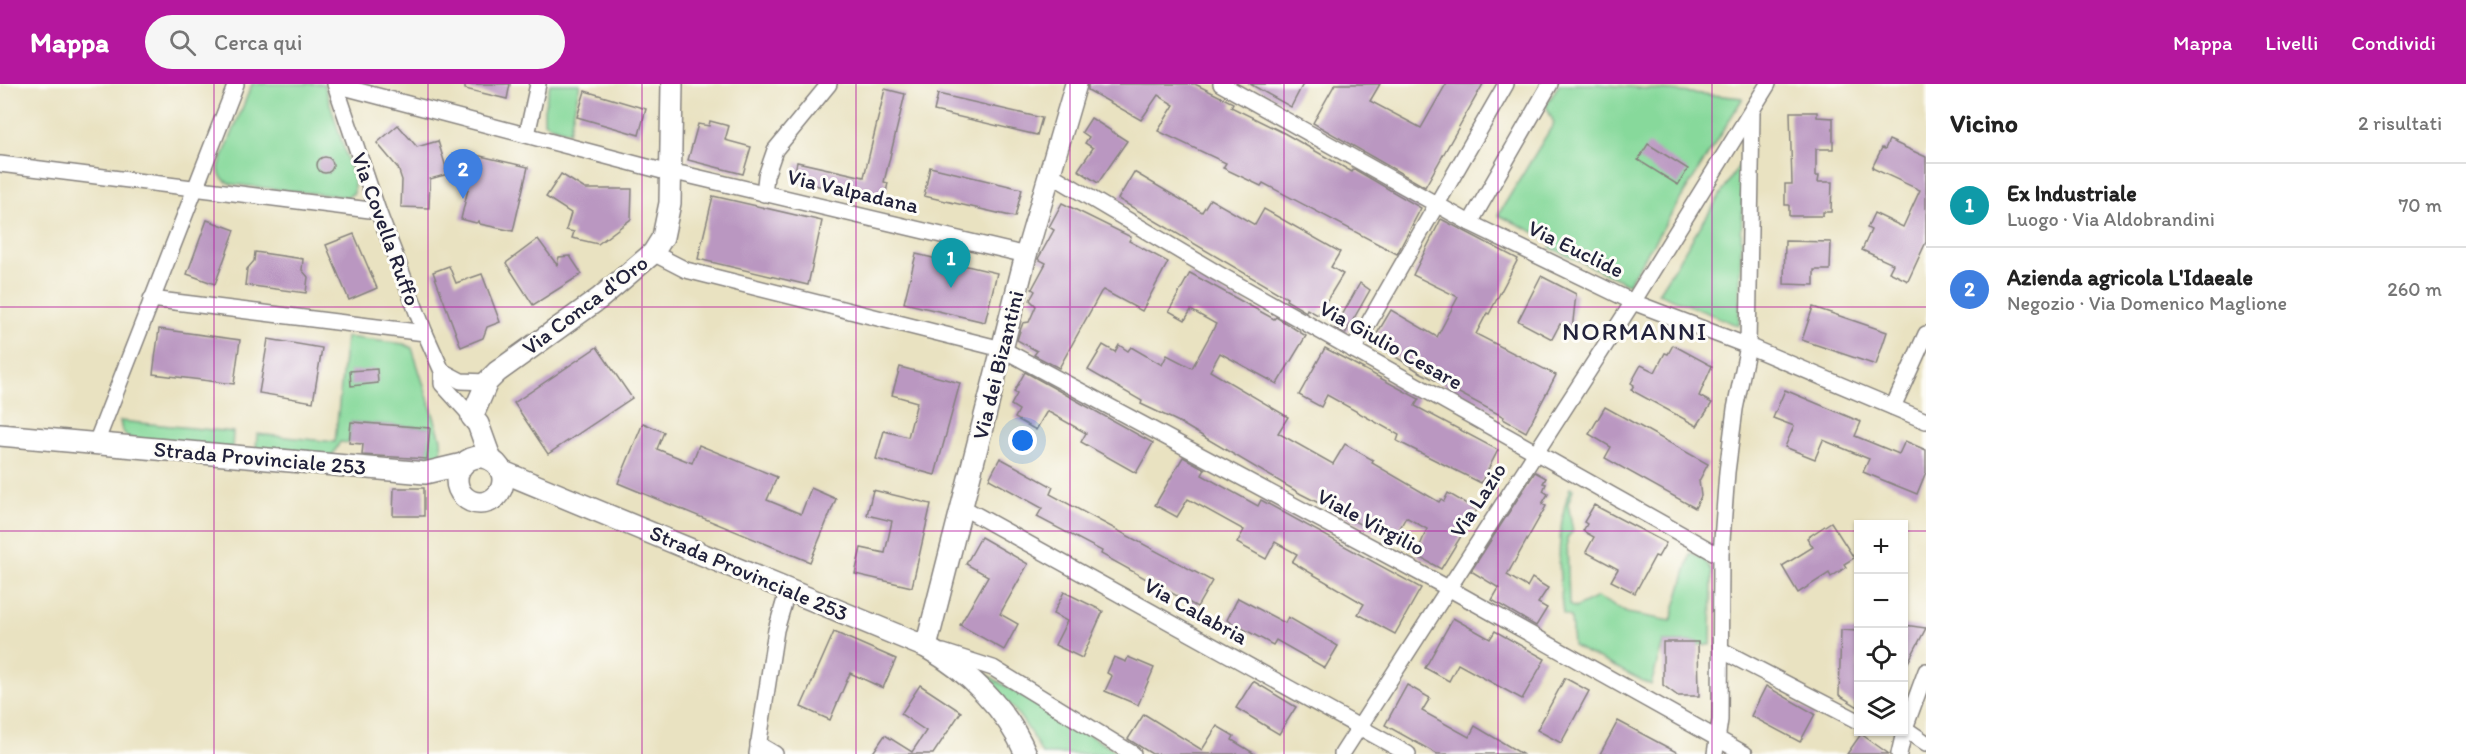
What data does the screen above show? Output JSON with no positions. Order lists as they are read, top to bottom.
{
  "streets": {
    "main road": [
      "Via Covella Ruffo",
      "Via Conca d'Oro",
      "Via dei Bizantini",
      "Strada Provinciale 253"
    ],
    "street": [
      "Via Valpadana",
      "Via Euclide",
      "Via Giulio Cesare",
      "Via Lazio",
      "Viale Virgilio",
      "Via Calabria"
    ]
  },
  "crossings": [
    ["Via Valpadana", "Via Covella Ruffo"],
    ["Via Valpadana", "Via Conca d'Oro"],
    ["Via Valpadana", "Via dei Bizantini"],
    ["Via Covella Ruffo", "Strada Provinciale 253"],
    ["Via Euclide", "Via Lazio"],
    ["Via Conca d'Oro", "Viale Virgilio"],
    ["Via Giulio Cesare", "Via dei Bizantini"],
    ["Via Giulio Cesare", "Via Lazio"],
    ["Via dei Bizantini", "Strada Provinciale 253"],
    ["Via dei Bizantini", "Viale Virgilio"],
    ["Via dei Bizantini", "Via Calabria"],
    ["Via Lazio", "Viale Virgilio"],
    ["Via Lazio", "Via Calabria"]
  ],
  "districts": ["NORMANNI"],
  "page": {
    "header": "Mappa",
    "search": "Cerca qui",
    "nav": ["Mappa", "Livelli", "Condividi"],
    "heading": ["Vicino", "2 risultati"],
    "pins": ["2", "1"],
    "list": [
      {
        "mark": "1",
        "name": "Ex Industriale",
        "note": "Luogo · Via Aldobrandini",
        "value": "70 m"
      },
      {
        "mark": "2",
        "name": "Azienda agricola L'Idaeale",
        "note": "Negozio · Via Domenico Maglione",
        "value": "260 m"
      }
    ],
    "map_buttons": ["+", "−"]
  }
}
